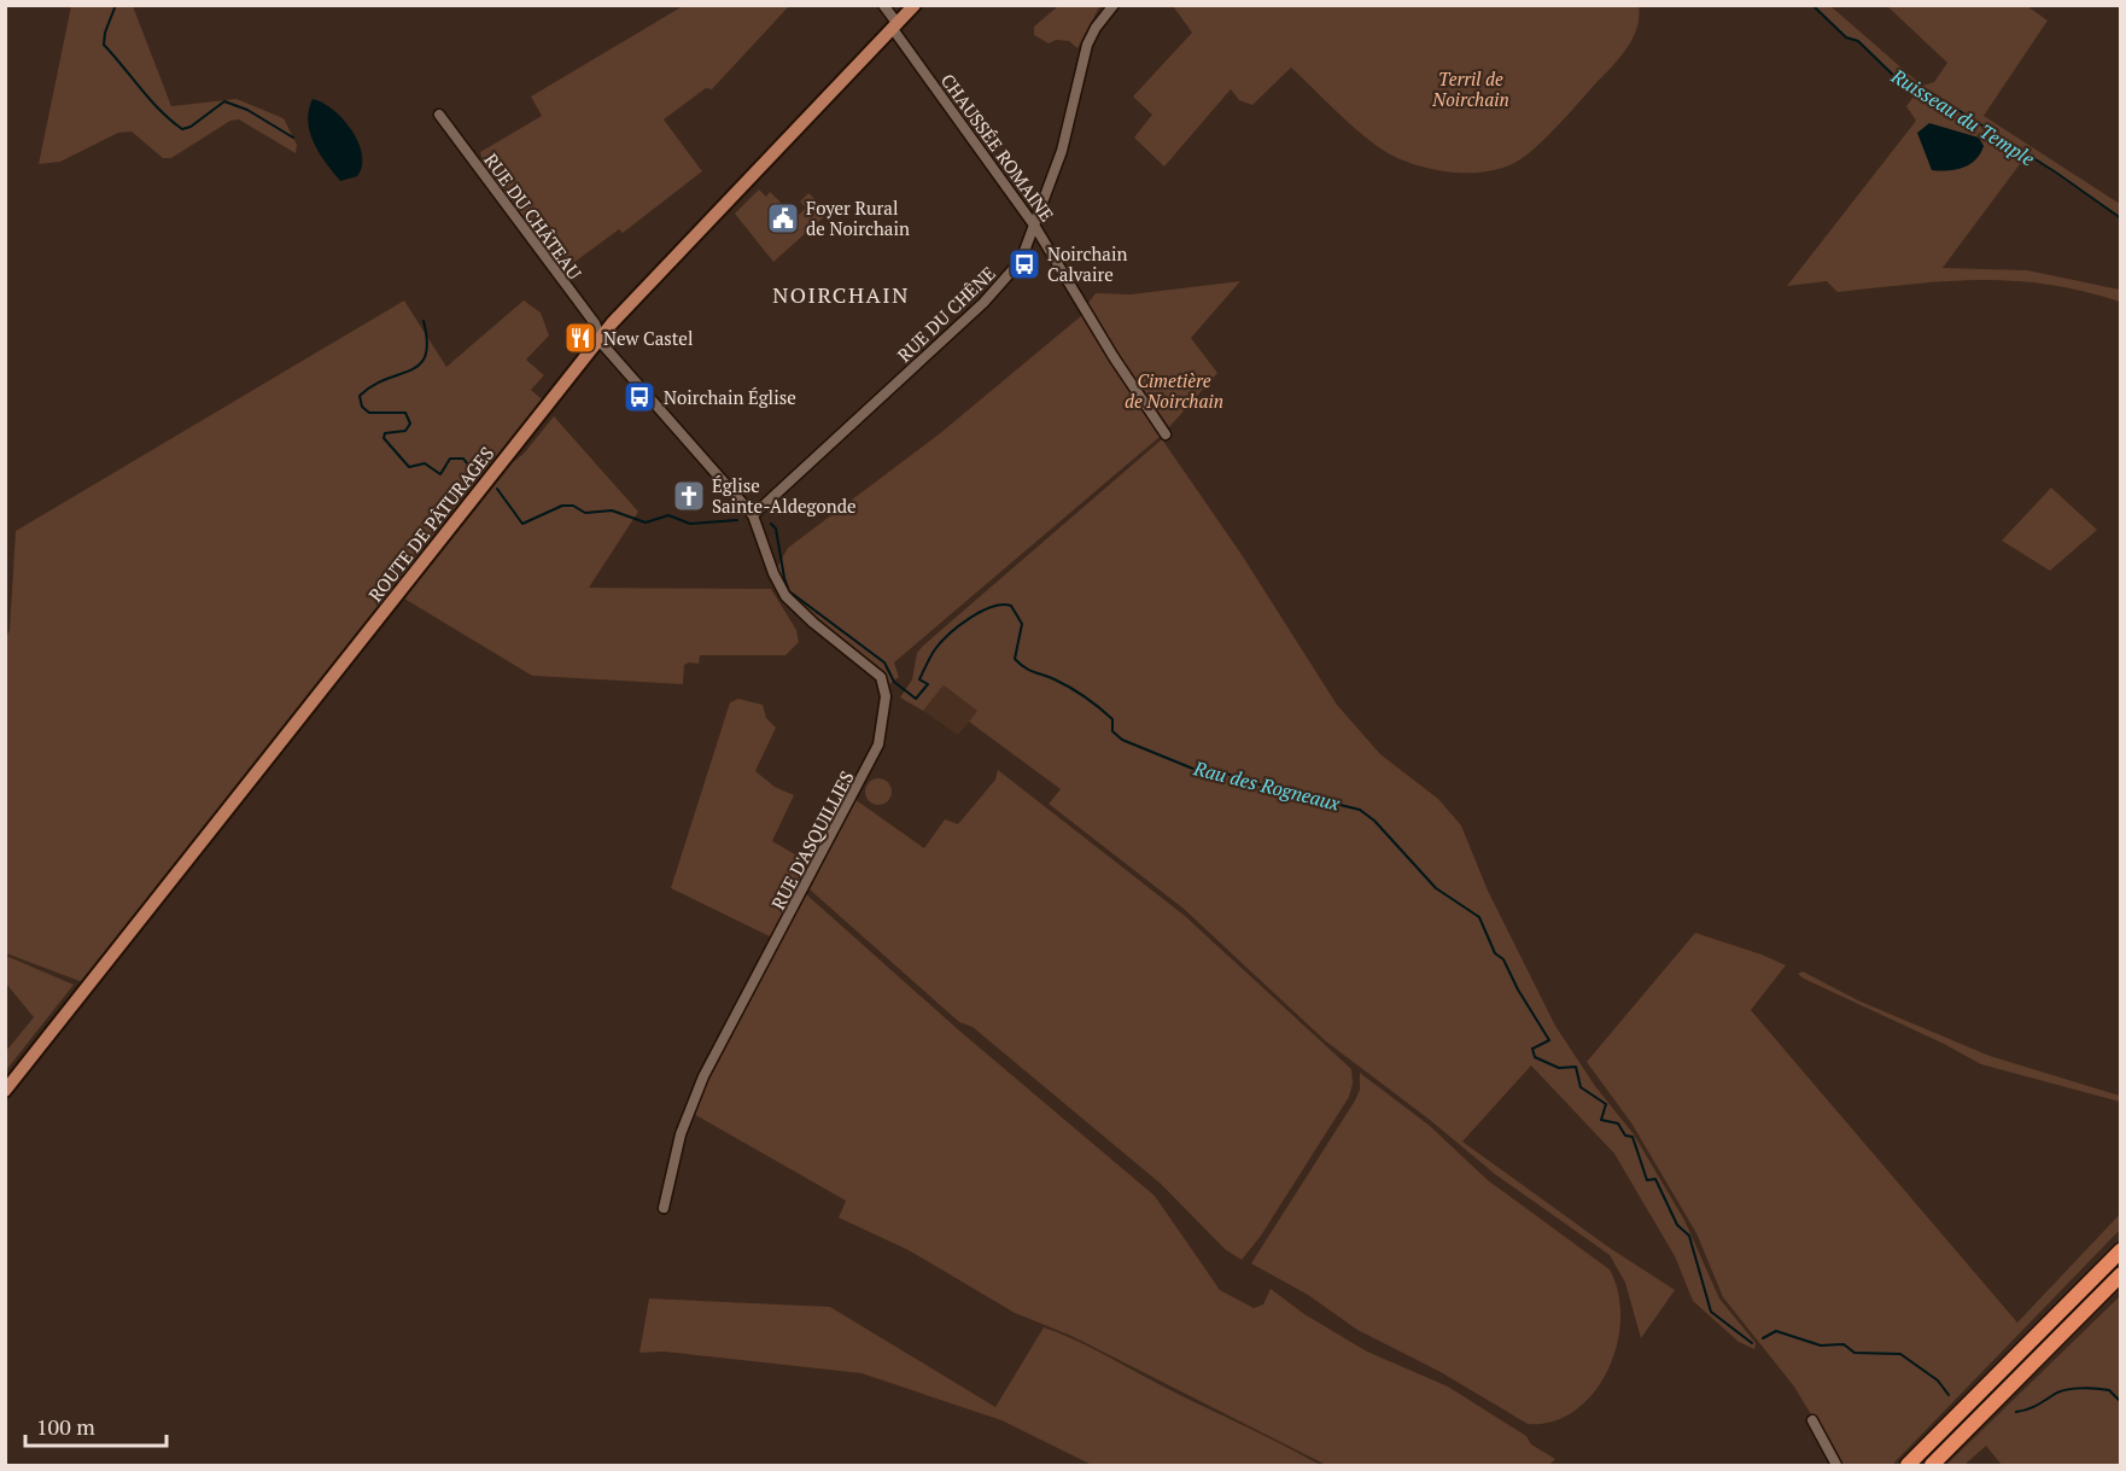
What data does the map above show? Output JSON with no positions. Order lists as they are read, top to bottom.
{
  "streets": {
    "main road": ["ROUTE DE PÂTURAGES"],
    "street": [
      "CHAUSSÉE ROMAINE",
      "RUE DU CHÂTEAU",
      "RUE DU CHÊNE",
      "RUE D'ASQUILLIES"
    ]
  },
  "crossings": [
    ["CHAUSSÉE ROMAINE", "RUE DU CHÊNE"],
    ["CHAUSSÉE ROMAINE", "ROUTE DE PÂTURAGES"],
    ["RUE DU CHÂTEAU", "RUE DU CHÊNE"],
    ["RUE DU CHÂTEAU", "ROUTE DE PÂTURAGES"],
    ["RUE DU CHÂTEAU", "RUE D'ASQUILLIES"],
    ["RUE DU CHÊNE", "RUE D'ASQUILLIES"]
  ],
  "districts": ["NOIRCHAIN"],
  "water": ["Ruisseau du Temple", "Rau des Rogneaux"],
  "parks": ["Terril de Noirchain", "Cimetière de Noirchain"],
  "places": {
    "public building": ["Foyer Rural de Noirchain"],
    "bus stop": ["Noirchain Calvaire", "Noirchain Église"],
    "restaurant": ["New Castel"],
    "church": ["Église Sainte-Aldegonde"]
  },
  "scale_bar": "100 m"
}
